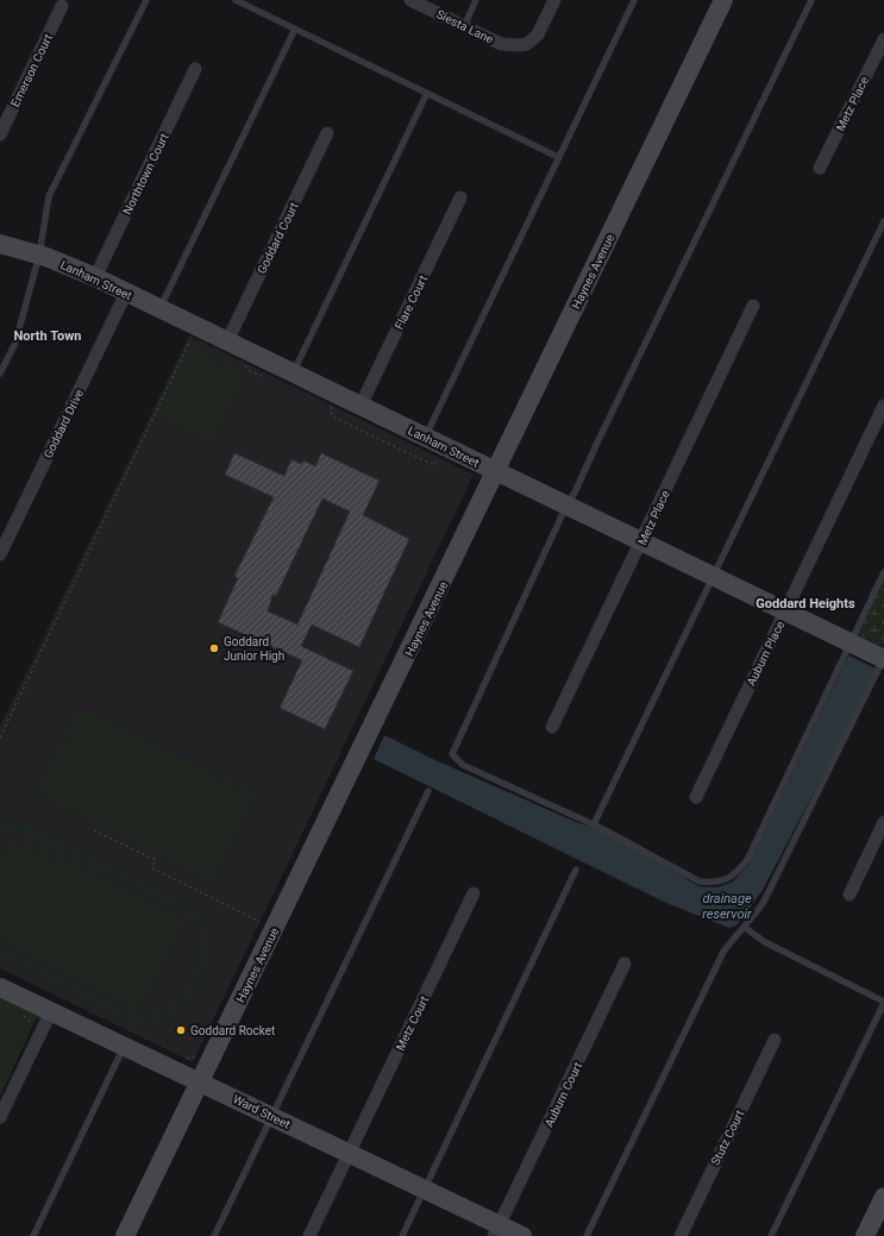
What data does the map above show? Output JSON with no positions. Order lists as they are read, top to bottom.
{
  "streets": {
    "street": [
      "Siesta Lane",
      "Emerson Court",
      "Metz Place",
      "Northtown Court",
      "Goddard Court",
      "Haynes Avenue",
      "Lanham Street",
      "Flare Court",
      "Goddard Drive",
      "Auburn Place",
      "Metz Court",
      "Auburn Court",
      "Ward Street",
      "Stutz Court"
    ]
  },
  "crossings": [
    ["Metz Place", "Lanham Street"],
    ["Northtown Court", "Lanham Street"],
    ["Goddard Court", "Lanham Street"],
    ["Haynes Avenue", "Lanham Street"],
    ["Haynes Avenue", "Ward Street"],
    ["Lanham Street", "Flare Court"],
    ["Lanham Street", "Goddard Drive"],
    ["Lanham Street", "Auburn Place"],
    ["Metz Court", "Ward Street"],
    ["Auburn Court", "Ward Street"]
  ],
  "districts": ["North Town", "Goddard Heights"],
  "water": ["drainage reservoir"],
  "places": ["Goddard Junior High", "Goddard Rocket"]
}
